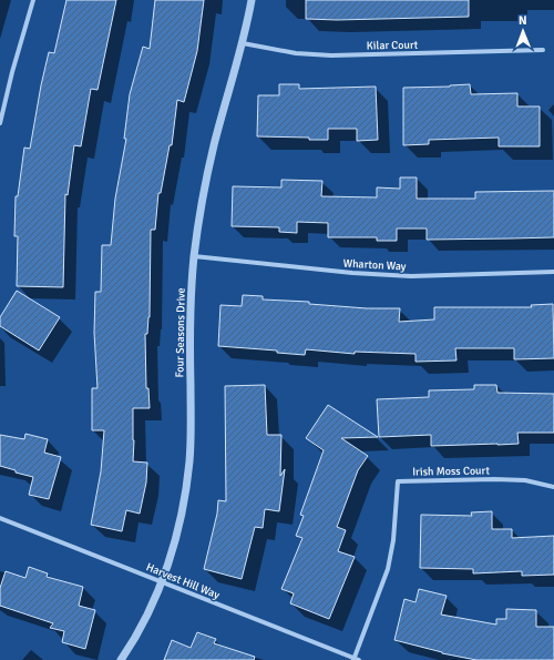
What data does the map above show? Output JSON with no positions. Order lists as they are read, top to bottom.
{
  "streets": {
    "street": [
      "Kilar Court",
      "Wharton Way",
      "Four Seasons Drive",
      "Irish Moss Court",
      "Harvest Hill Way"
    ]
  },
  "crossings": [
    ["Kilar Court", "Four Seasons Drive"],
    ["Wharton Way", "Four Seasons Drive"],
    ["Four Seasons Drive", "Harvest Hill Way"],
    ["Irish Moss Court", "Harvest Hill Way"]
  ],
  "north": "top"
}
